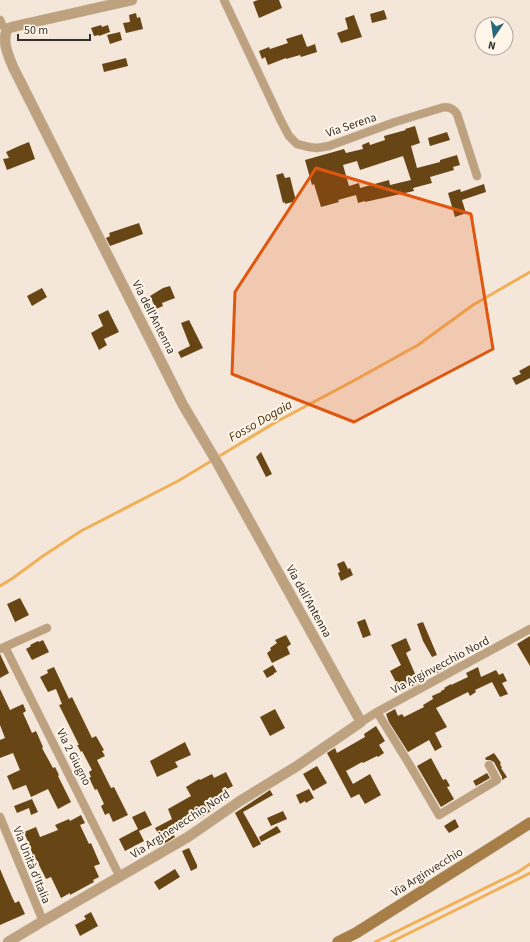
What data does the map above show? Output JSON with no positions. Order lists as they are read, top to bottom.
{
  "streets": {
    "main road": ["Via Arginvecchio"],
    "street": [
      "Via Serena",
      "Via dell'Antenna",
      "Via Arginvecchio Nord",
      "Via 2 Giugno",
      "Via Arginevecchio Nord",
      "Via Unità d'Italia"
    ]
  },
  "crossings": [
    ["Via dell'Antenna", "Via Arginvecchio Nord"],
    ["Via dell'Antenna", "Via Arginevecchio Nord"],
    ["Via Arginvecchio Nord", "Via Arginevecchio Nord"],
    ["Via 2 Giugno", "Via Arginevecchio Nord"],
    ["Via Arginevecchio Nord", "Via Unità d'Italia"]
  ],
  "water": ["Fosso Dogaia"],
  "scale_bar": "50 m",
  "north": "bottom"
}
